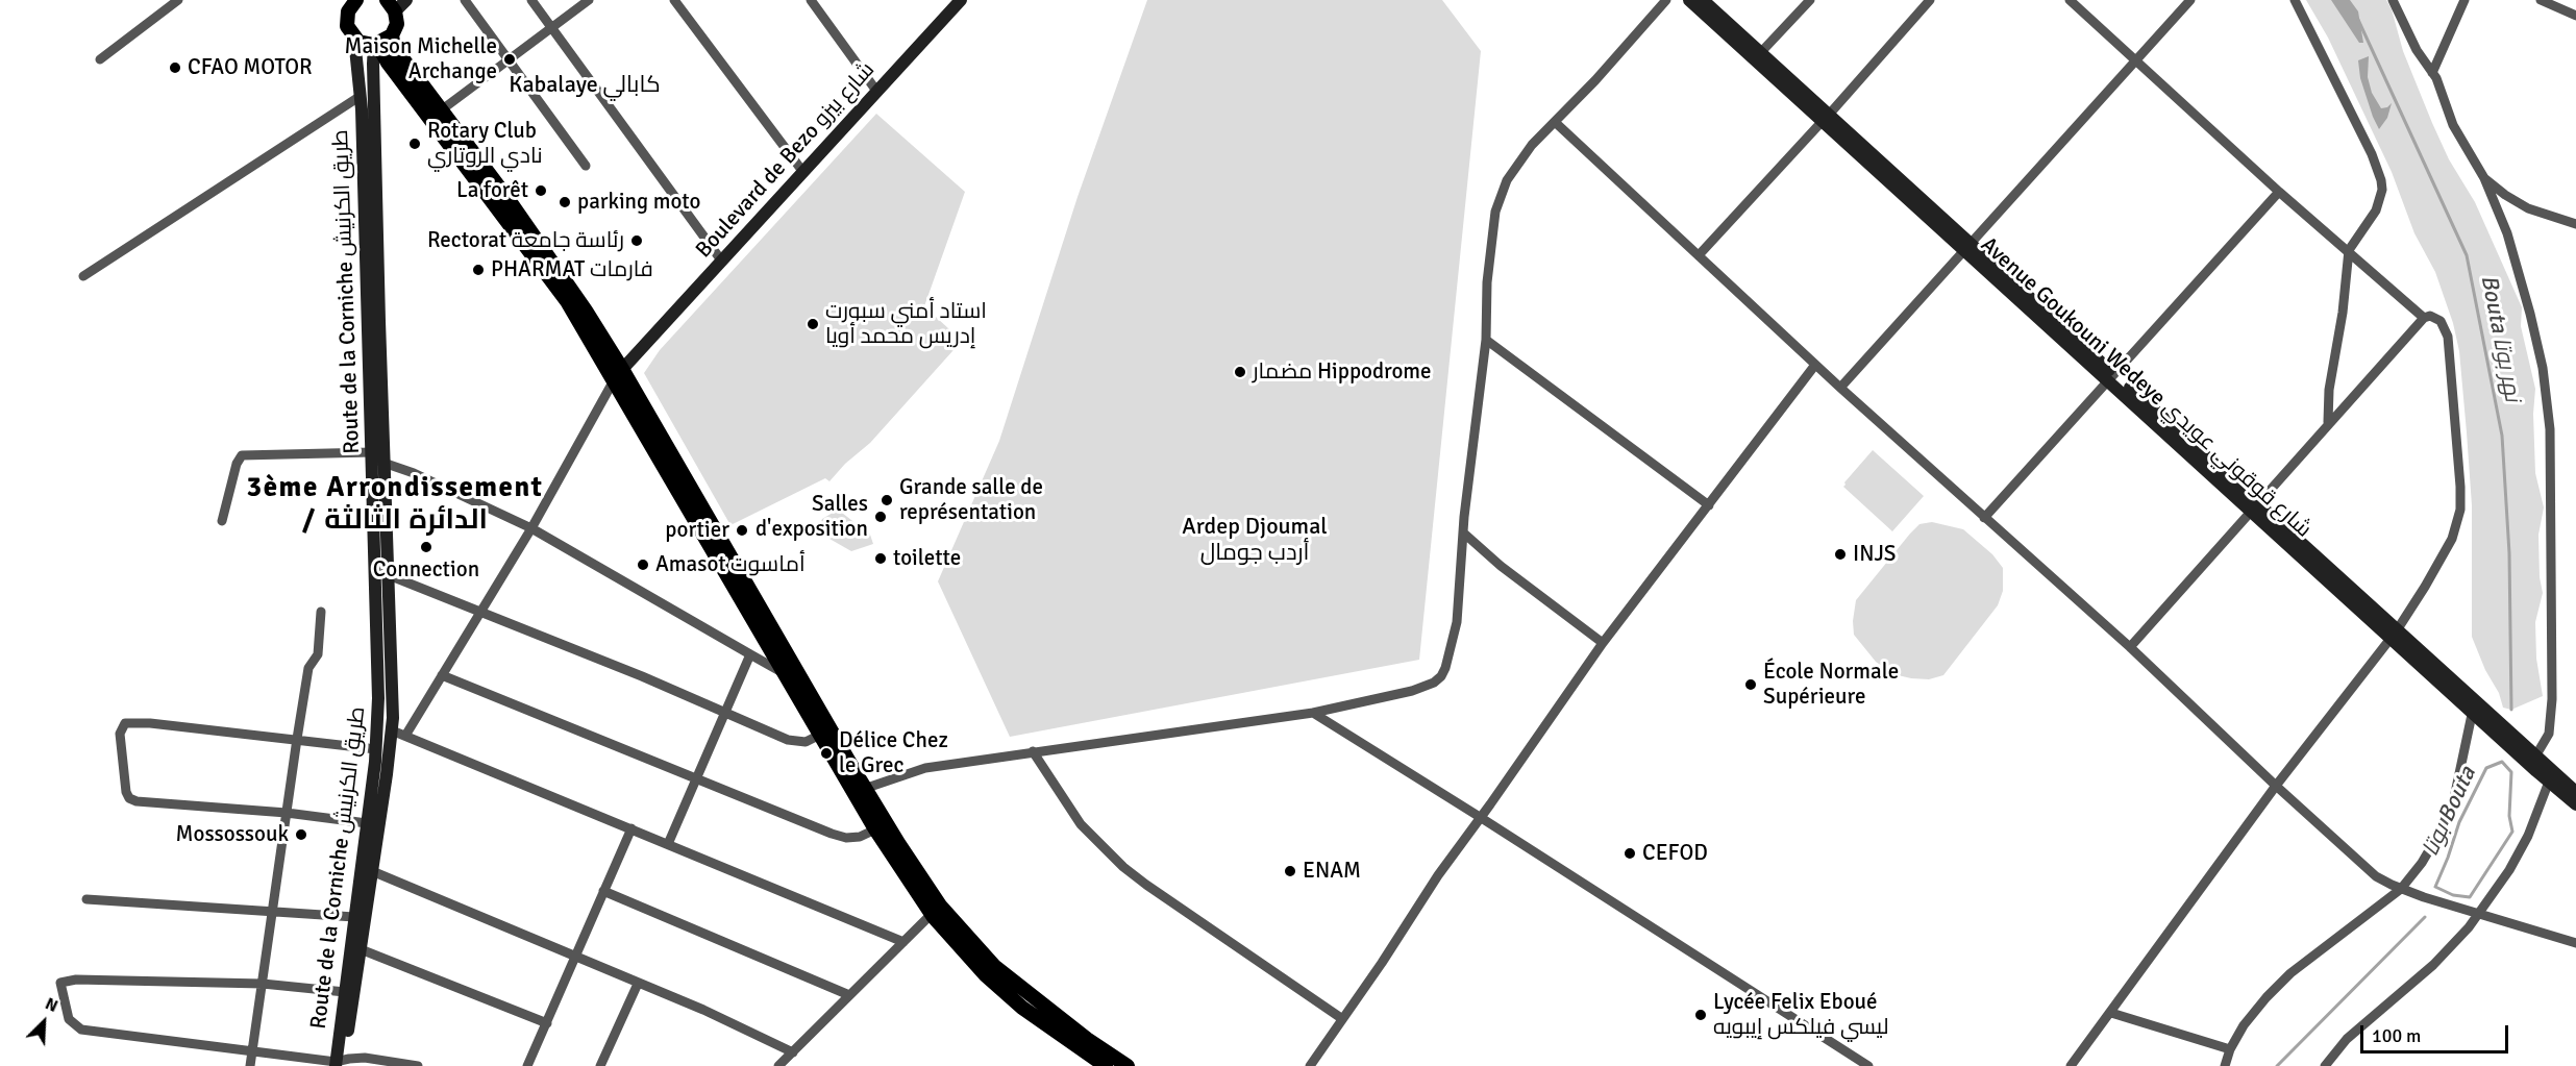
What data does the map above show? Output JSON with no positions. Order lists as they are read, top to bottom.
{
  "streets": {
    "street": ["Boulevard de Bezo شارع بيزو", "Route de la Corniche طريق الكرنيش", "Avenue Goukouni Wedeye شارع قوقوني عويدي"]
  },
  "districts": ["Kabalaye كابالي", "3ème Arrondissement / الدائرة الثالثة", "Ardep Djoumal أردب جومال"],
  "water": ["Bouta نهر بوتا", "بوتا Bouta"],
  "places": [
    "Maison Michelle Archange",
    "CFAO MOTOR",
    "Rotary Club نادي الروتاري",
    "La forêt",
    "parking moto",
    "Rectorat رئاسة جامعة",
    "PHARMAT فارمات",
    "استاد أمني سبورت إدريس محمد أويا",
    "مضمار Hippodrome",
    "Grande salle de représentation",
    "Salles d'exposition",
    "portier",
    "Connection",
    "INJS",
    "toilette",
    "Amasot أماسوت",
    "École Normale Supérieure",
    "Délice Chez le Grec",
    "Mossossouk",
    "CEFOD",
    "ENAM",
    "Lycée Felix Eboué ليسي فيلكس إيبويه"
  ],
  "scale_bar": "100 m",
  "north": "top right"
}
